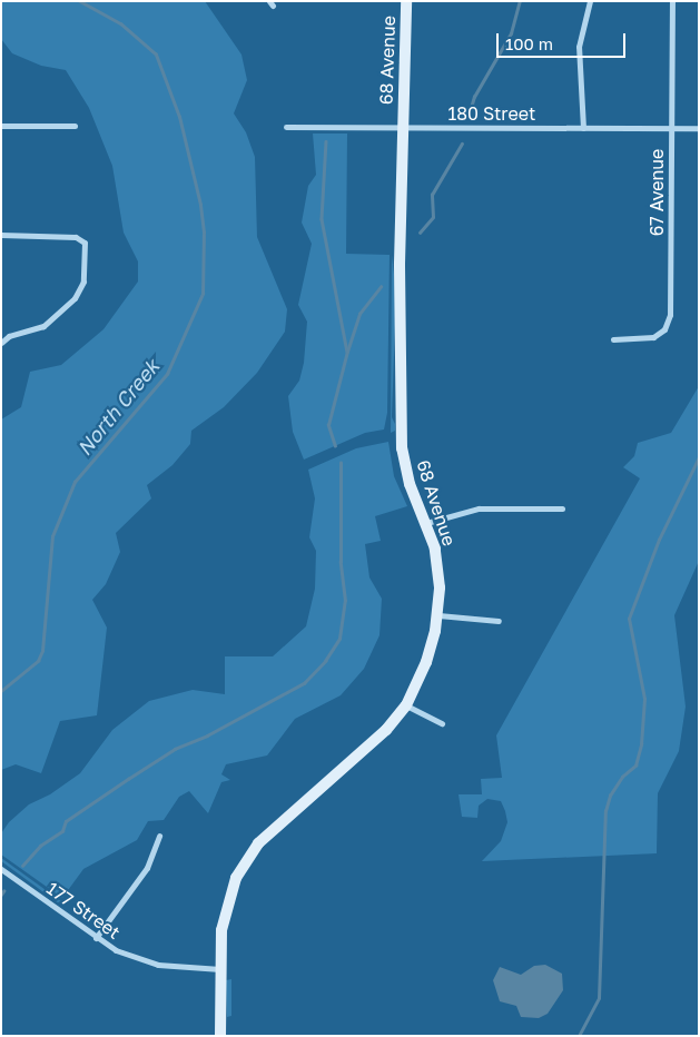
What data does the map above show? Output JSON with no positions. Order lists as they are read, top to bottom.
{
  "streets": {
    "street": [
      "68 Avenue",
      "180 Street",
      "67 Avenue",
      "177 Street"
    ]
  },
  "crossings": [
    ["68 Avenue", "180 Street"],
    ["68 Avenue", "177 Street"],
    ["180 Street", "67 Avenue"]
  ],
  "water": ["North Creek"],
  "scale_bar": "100 m"
}
